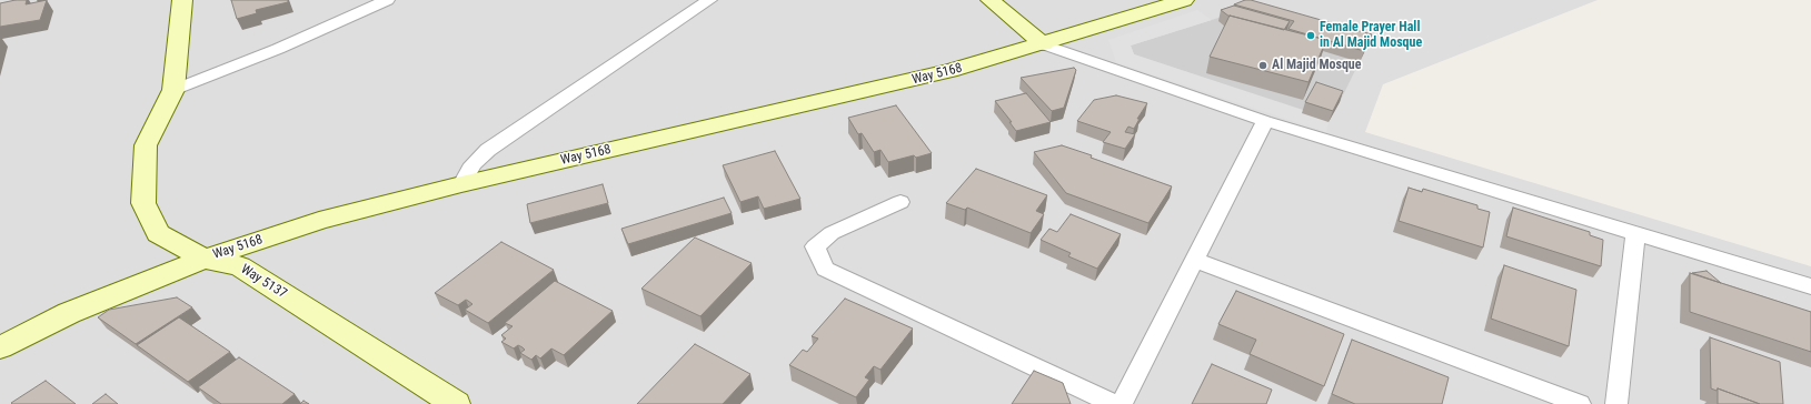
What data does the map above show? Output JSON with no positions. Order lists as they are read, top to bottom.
{
  "streets": {
    "street": ["Way 5168", "Way 5137"]
  },
  "crossings": [
    ["Way 5168", "Way 5137"]
  ],
  "places": ["Female Prayer Hall in Al Majid Mosque", "Al Majid Mosque"]
}
